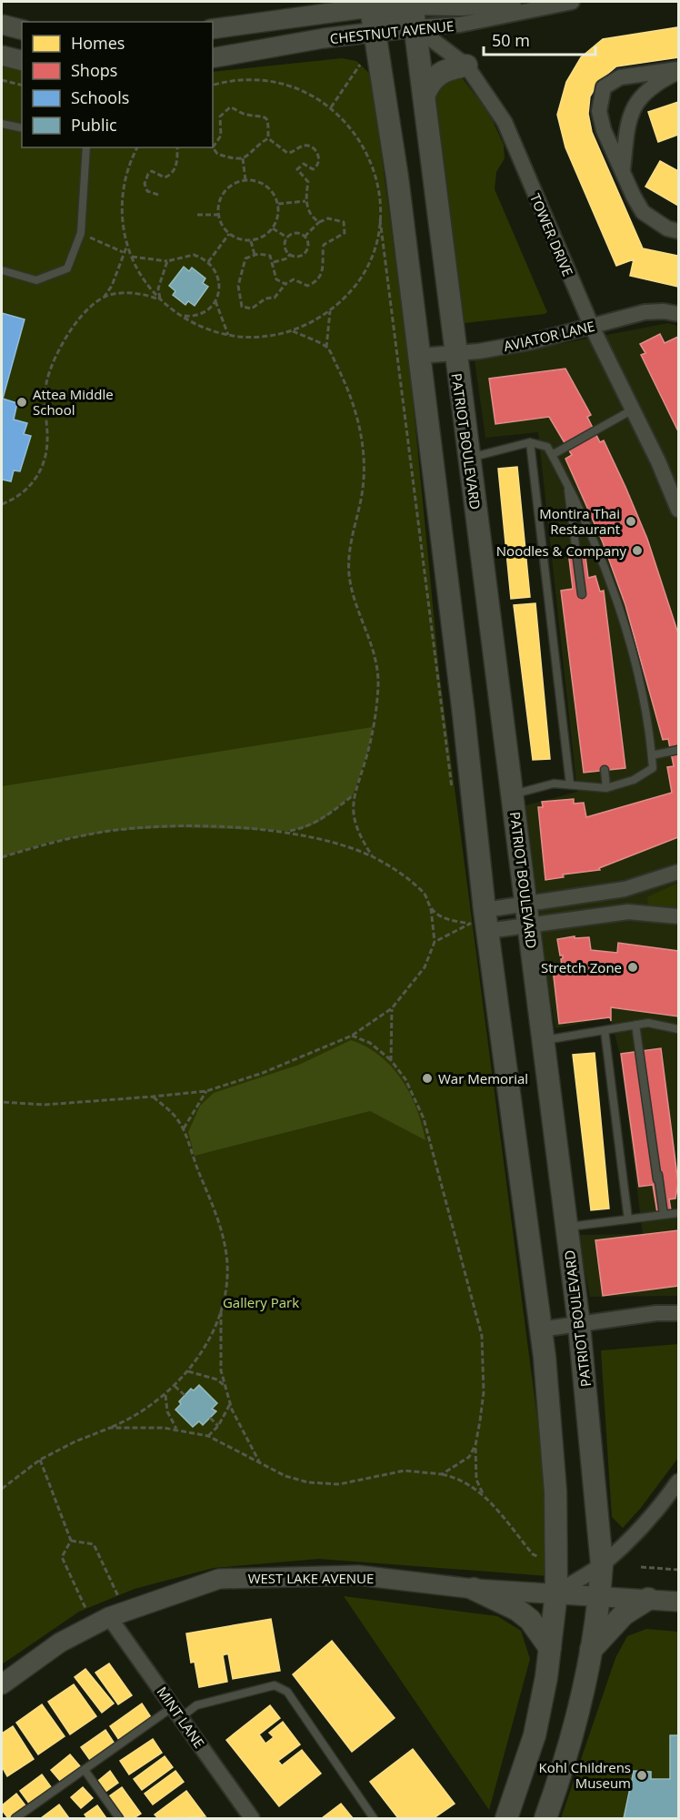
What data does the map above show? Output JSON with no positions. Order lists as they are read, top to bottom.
{
  "streets": {
    "main road": ["PATRIOT BOULEVARD"],
    "street": [
      "CHESTNUT AVENUE",
      "TOWER DRIVE",
      "AVIATOR LANE",
      "WEST LAKE AVENUE",
      "MINT LANE"
    ]
  },
  "crossings": [
    ["CHESTNUT AVENUE", "TOWER DRIVE"],
    ["CHESTNUT AVENUE", "PATRIOT BOULEVARD"],
    ["TOWER DRIVE", "AVIATOR LANE"],
    ["TOWER DRIVE", "PATRIOT BOULEVARD"],
    ["AVIATOR LANE", "PATRIOT BOULEVARD"],
    ["PATRIOT BOULEVARD", "WEST LAKE AVENUE"],
    ["WEST LAKE AVENUE", "MINT LANE"]
  ],
  "parks": ["Gallery Park"],
  "places": [
    "Attea Middle School",
    "Montira Thai Restaurant",
    "Noodles & Company",
    "Stretch Zone",
    "War Memorial",
    "Kohl Childrens Museum"
  ],
  "legend": [
    "Homes",
    "Shops",
    "Schools",
    "Public"
  ],
  "scale_bar": "50 m"
}
